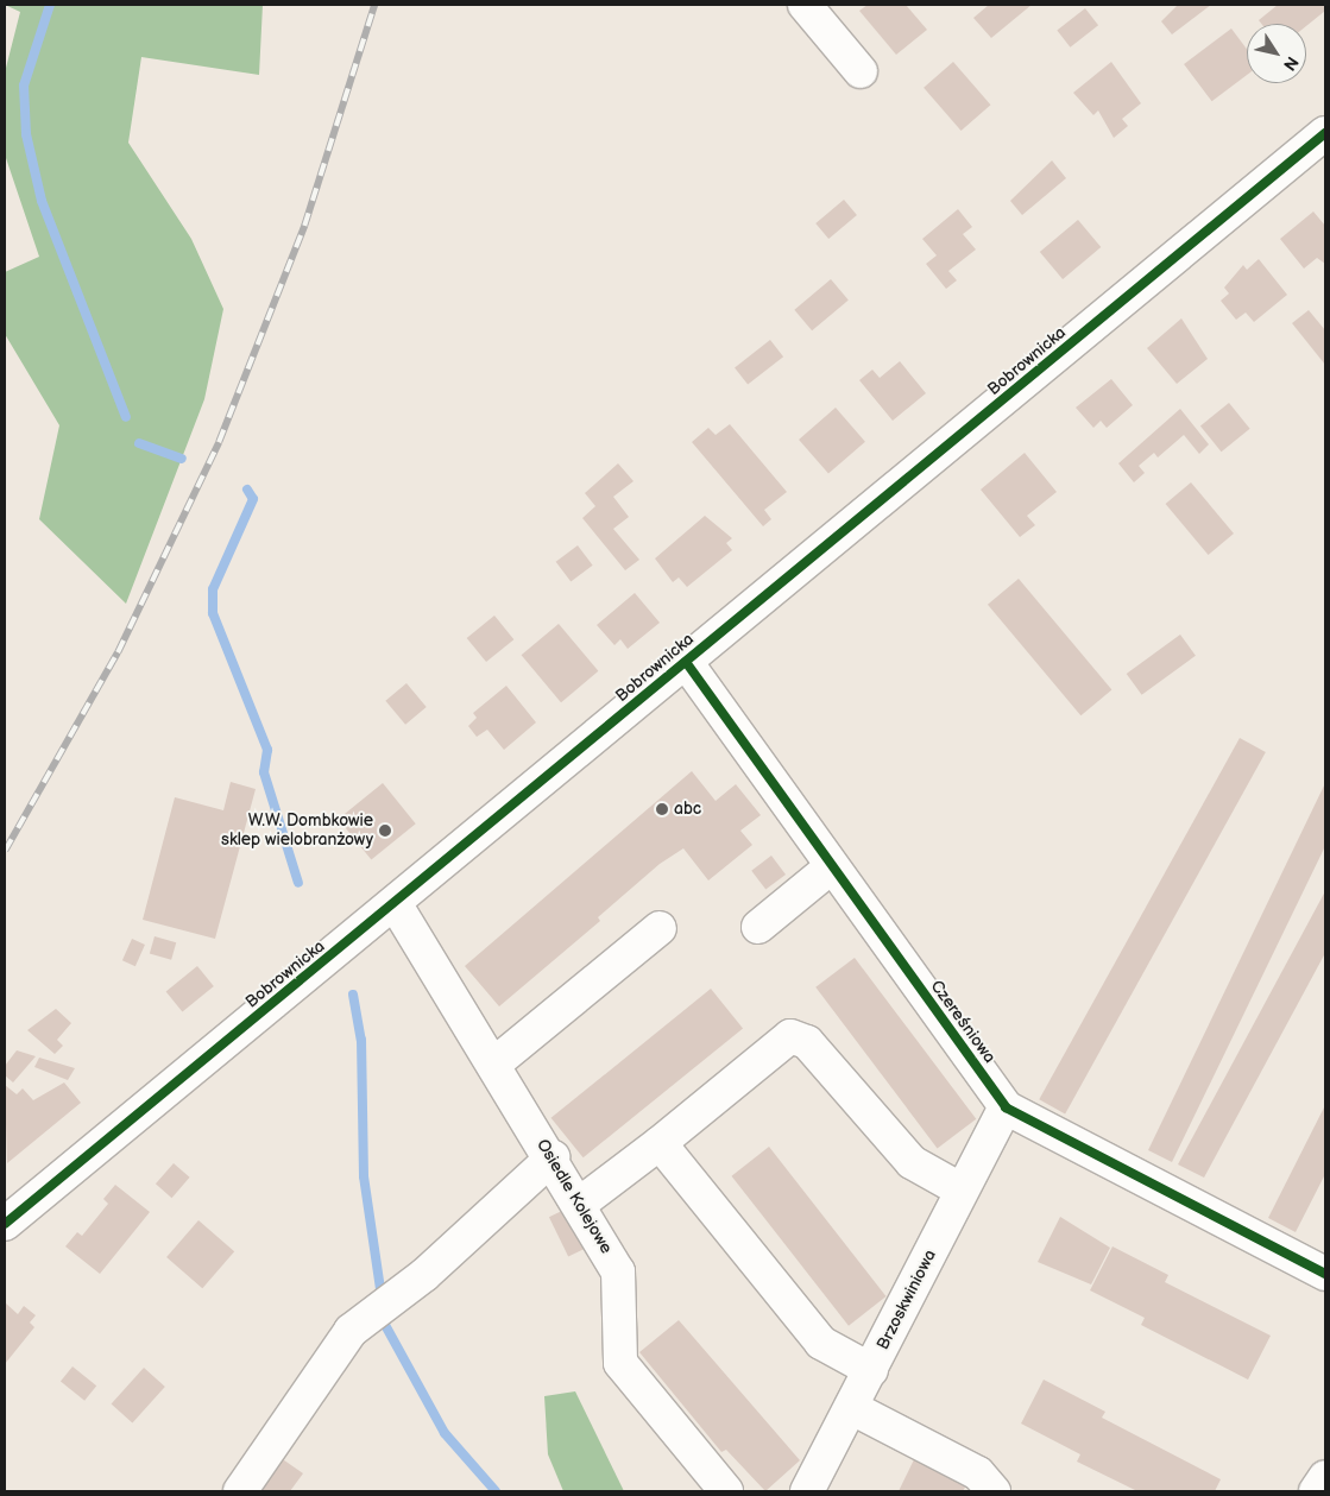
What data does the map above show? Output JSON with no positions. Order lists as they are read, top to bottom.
{
  "streets": {
    "street": [
      "Bobrownicka",
      "Czereśniowa",
      "Osiedle Kolejowe",
      "Brzoskwiniowa"
    ]
  },
  "crossings": [
    ["Bobrownicka", "Czereśniowa"],
    ["Bobrownicka", "Osiedle Kolejowe"],
    ["Czereśniowa", "Brzoskwiniowa"]
  ],
  "places": ["abc", "W.W. Dombkowie sklep wielobranżowy"],
  "north": "bottom right"
}
